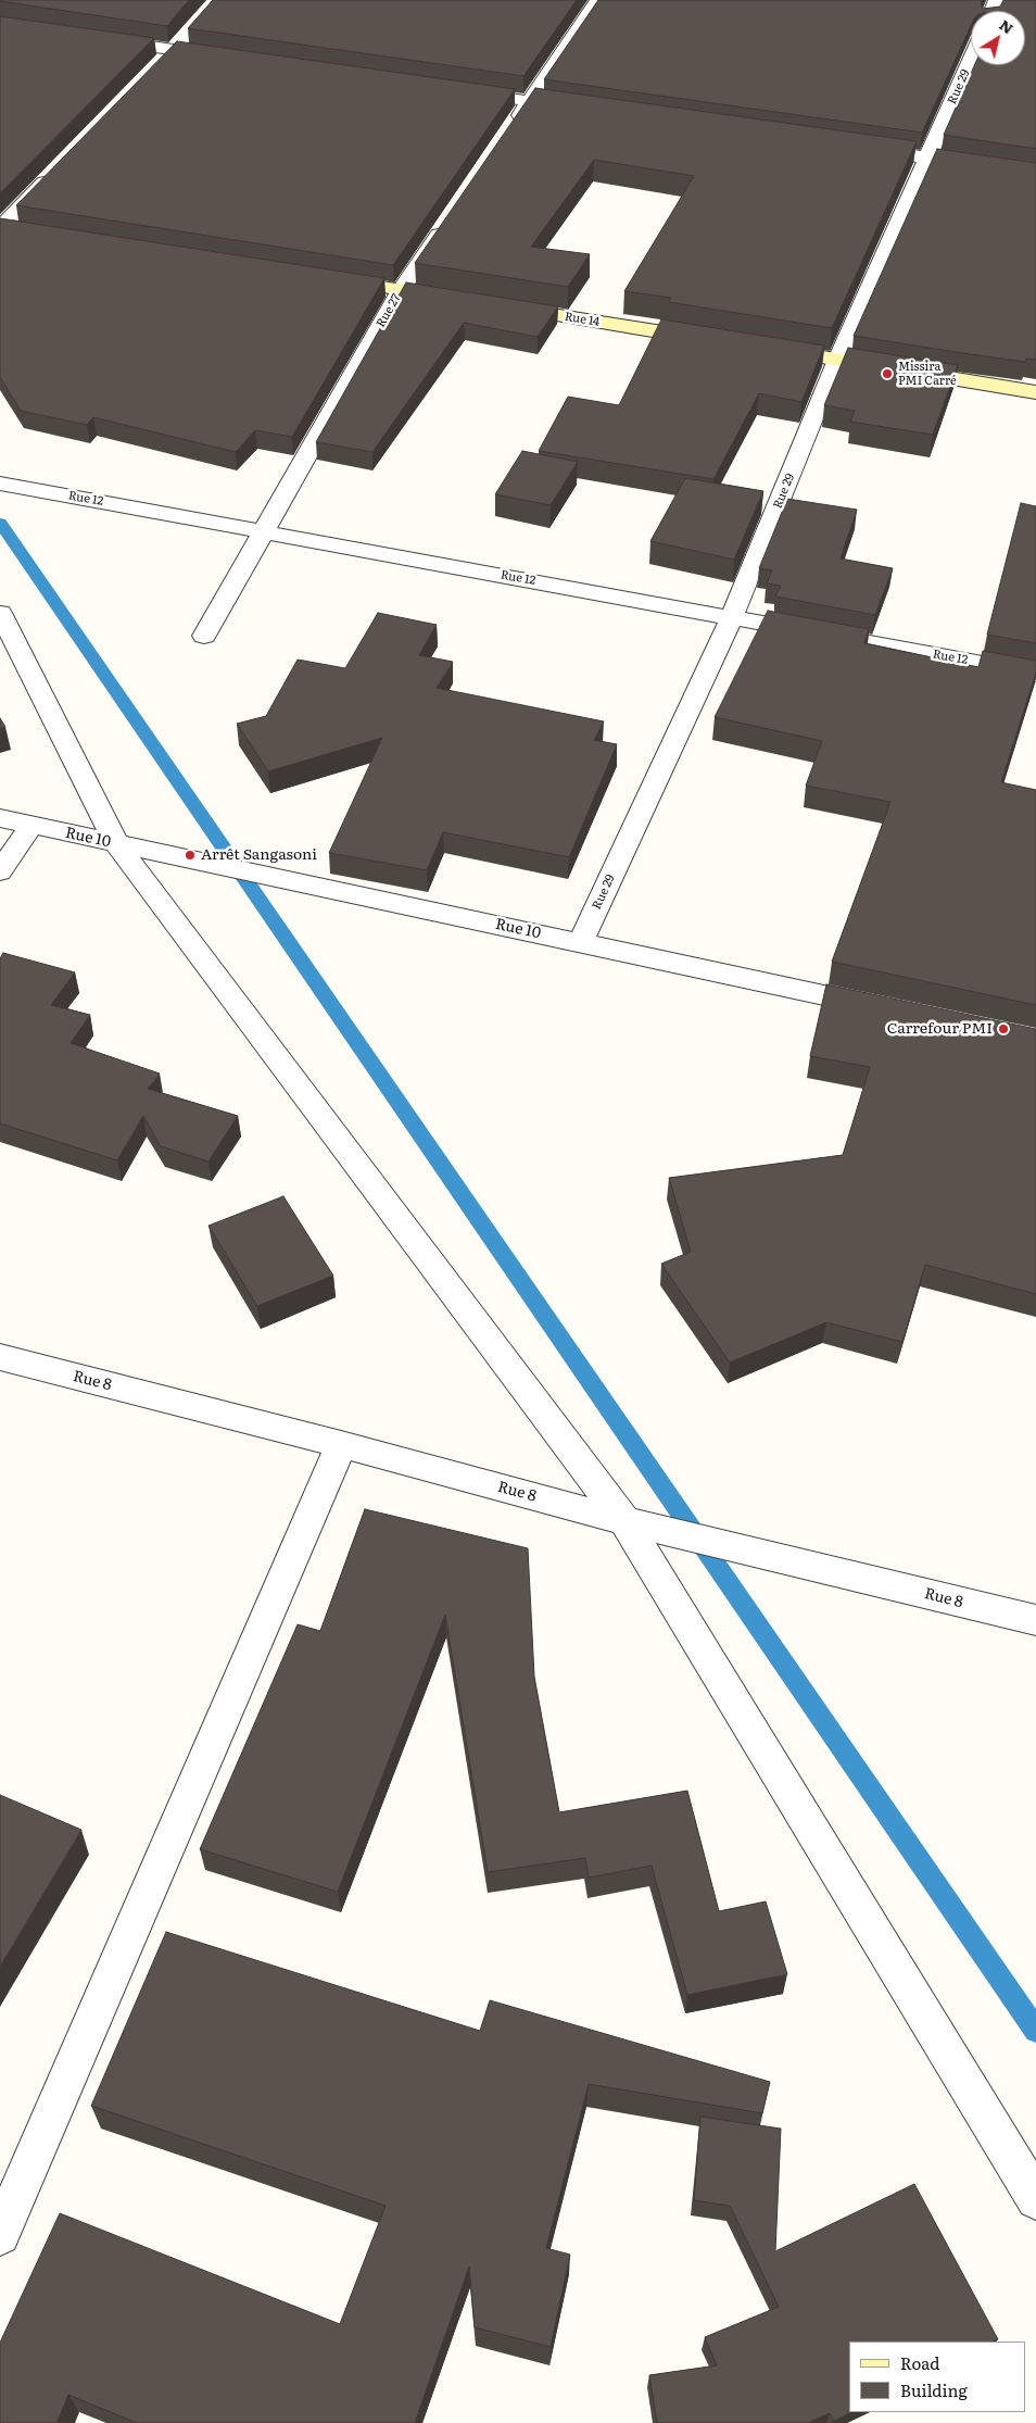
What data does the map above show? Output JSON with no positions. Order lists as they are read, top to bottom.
{
  "streets": {
    "street": [
      "Rue 29",
      "Rue 27",
      "Rue 14",
      "Rue 12",
      "Rue 10",
      "Rue 8"
    ]
  },
  "crossings": [
    ["Rue 29", "Rue 12"],
    ["Rue 29", "Rue 10"],
    ["Rue 27", "Rue 12"]
  ],
  "places": ["Missira PMI Carré", "Arrêt Sangasoni", "Carrefour PMI"],
  "legend": ["Road", "Building"],
  "north": "top right"
}
